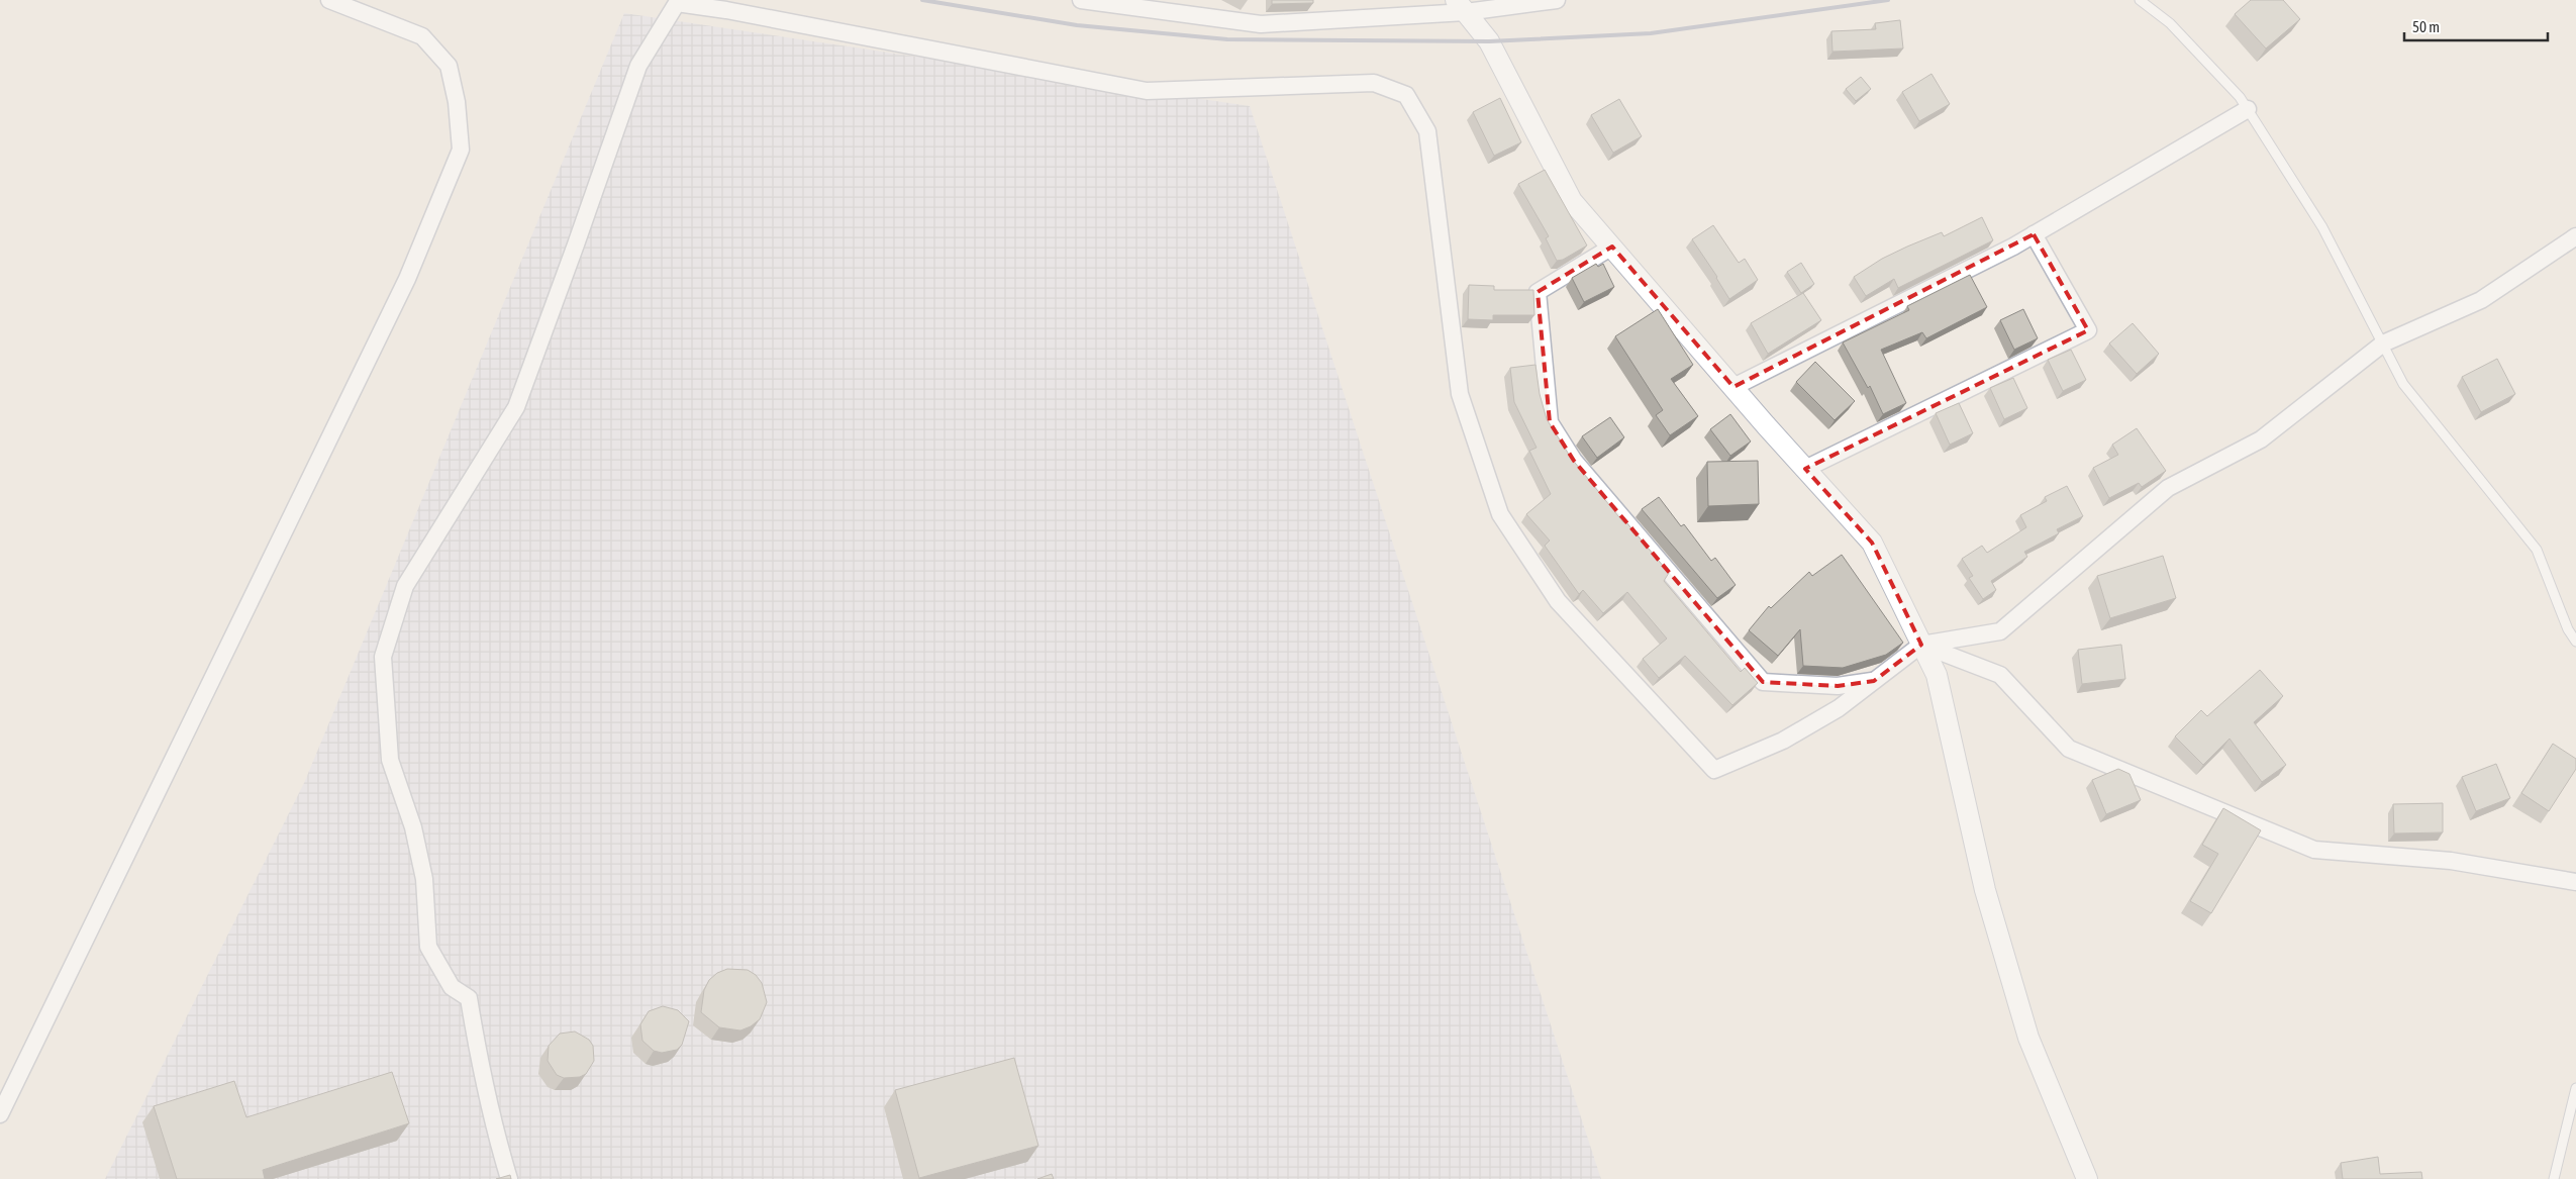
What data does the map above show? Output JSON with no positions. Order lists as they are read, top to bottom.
{
  "scale_bar": "50 m"
}
